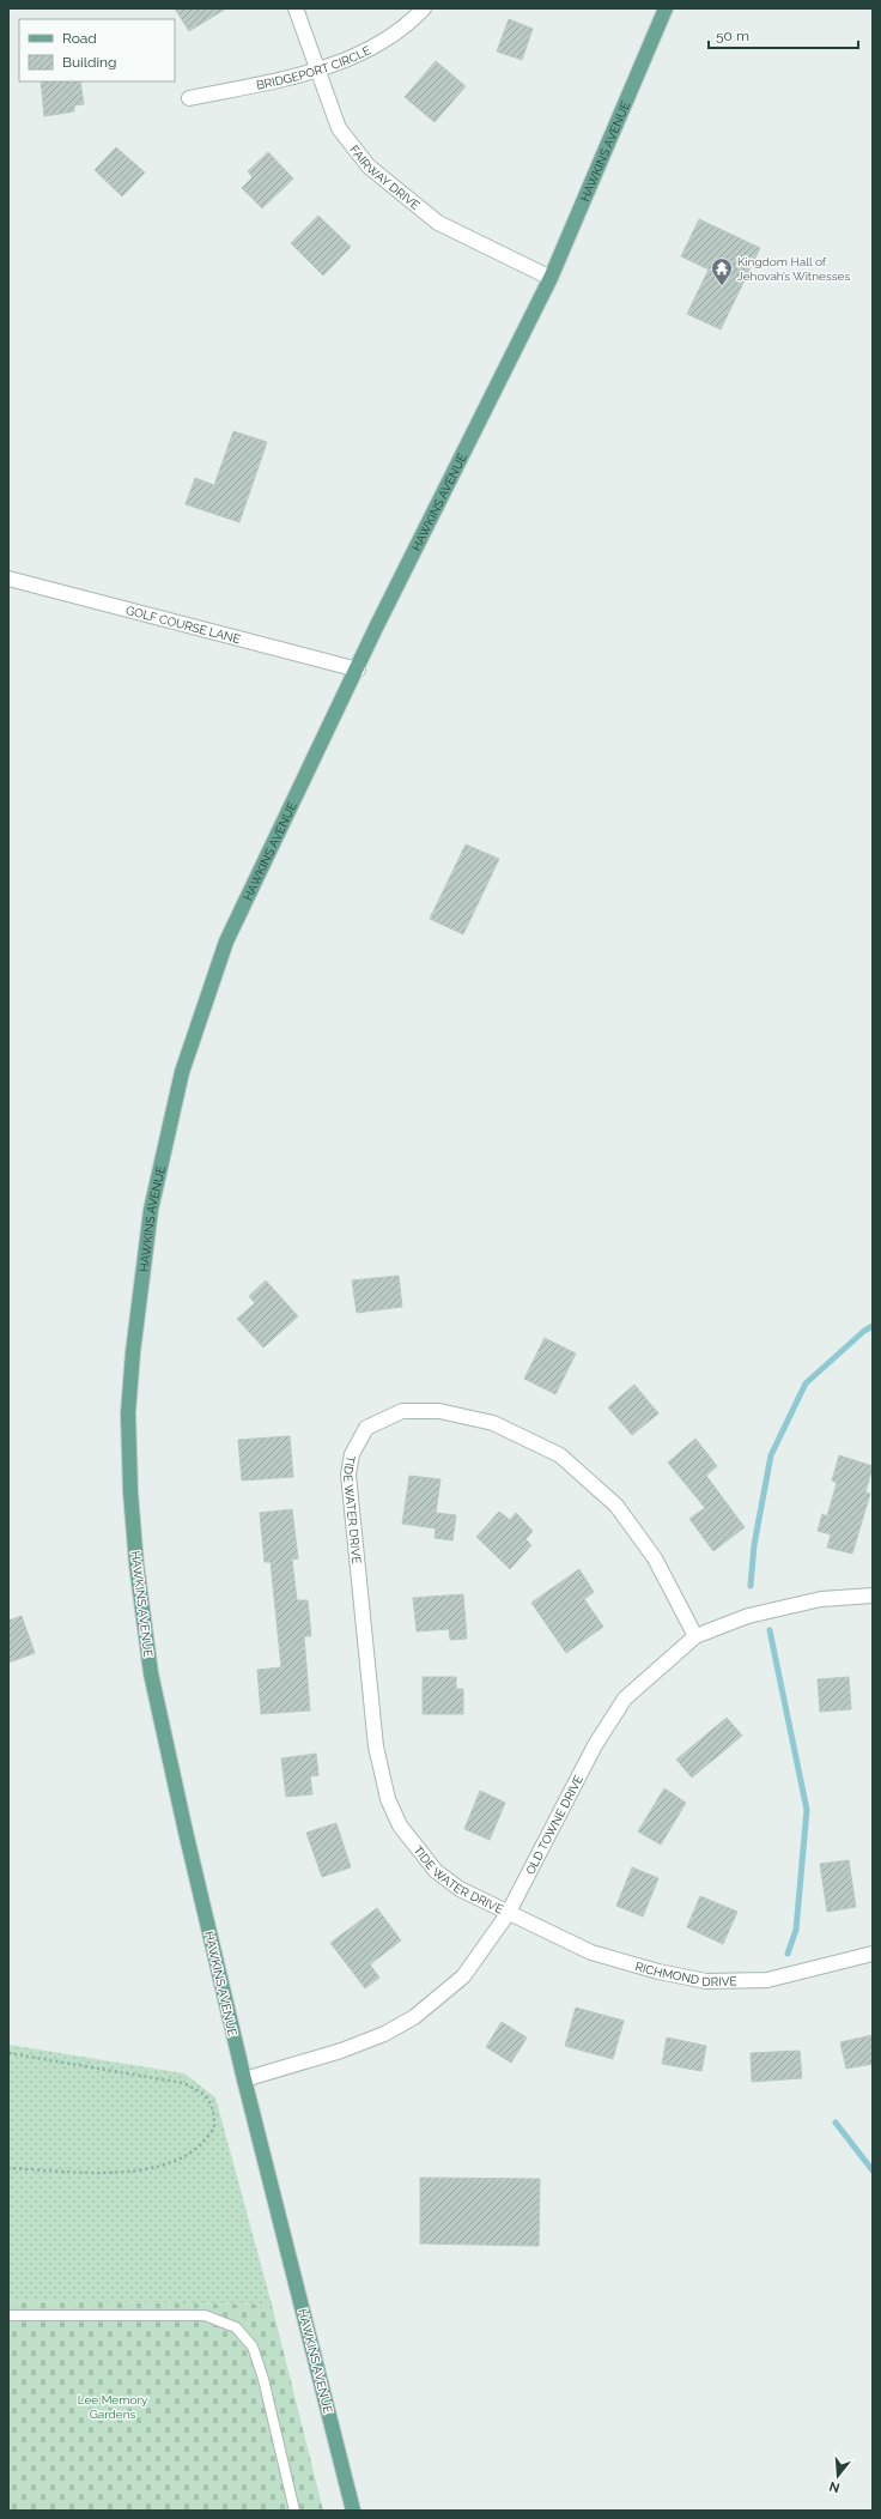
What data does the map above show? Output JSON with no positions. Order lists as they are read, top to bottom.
{
  "streets": {
    "main road": ["HAWKINS AVENUE"],
    "street": [
      "BRIDGEPORT CIRCLE",
      "FAIRWAY DRIVE",
      "GOLF COURSE LANE",
      "TIDE WATER DRIVE",
      "OLD TOWNE DRIVE",
      "RICHMOND DRIVE"
    ]
  },
  "crossings": [
    ["BRIDGEPORT CIRCLE", "FAIRWAY DRIVE"],
    ["HAWKINS AVENUE", "FAIRWAY DRIVE"],
    ["HAWKINS AVENUE", "GOLF COURSE LANE"],
    ["HAWKINS AVENUE", "OLD TOWNE DRIVE"],
    ["TIDE WATER DRIVE", "OLD TOWNE DRIVE"],
    ["TIDE WATER DRIVE", "RICHMOND DRIVE"],
    ["OLD TOWNE DRIVE", "RICHMOND DRIVE"]
  ],
  "parks": ["Lee Memory Gardens"],
  "places": {
    "temple": ["Kingdom Hall of Jehovah’s Witnesses"]
  },
  "legend": ["Road", "Building"],
  "scale_bar": "50 m",
  "north": "bottom"
}
